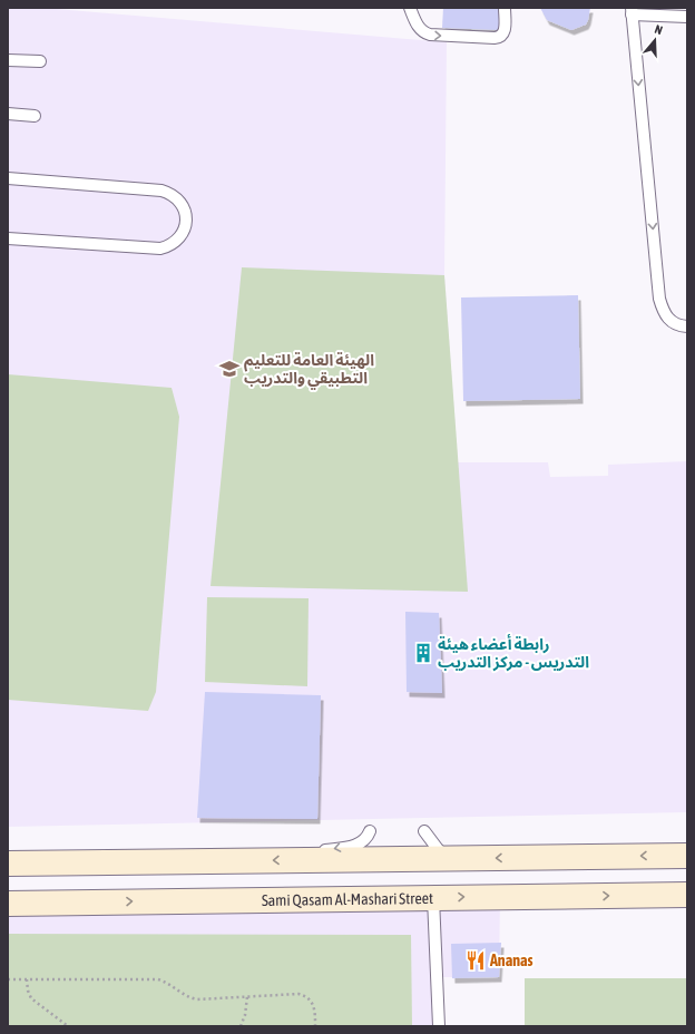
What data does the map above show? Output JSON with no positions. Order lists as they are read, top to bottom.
{
  "streets": {
    "street": ["Sami Qasam Al-Mashari Street"]
  },
  "places": {
    "school or university": ["الهيئة العامة للتعليم التطبيقي والتدريب"],
    "building": ["رابطة أعضاء هيئة التدريس - مركز التدريب"],
    "restaurant": ["Ananas"]
  },
  "north": "top"
}
